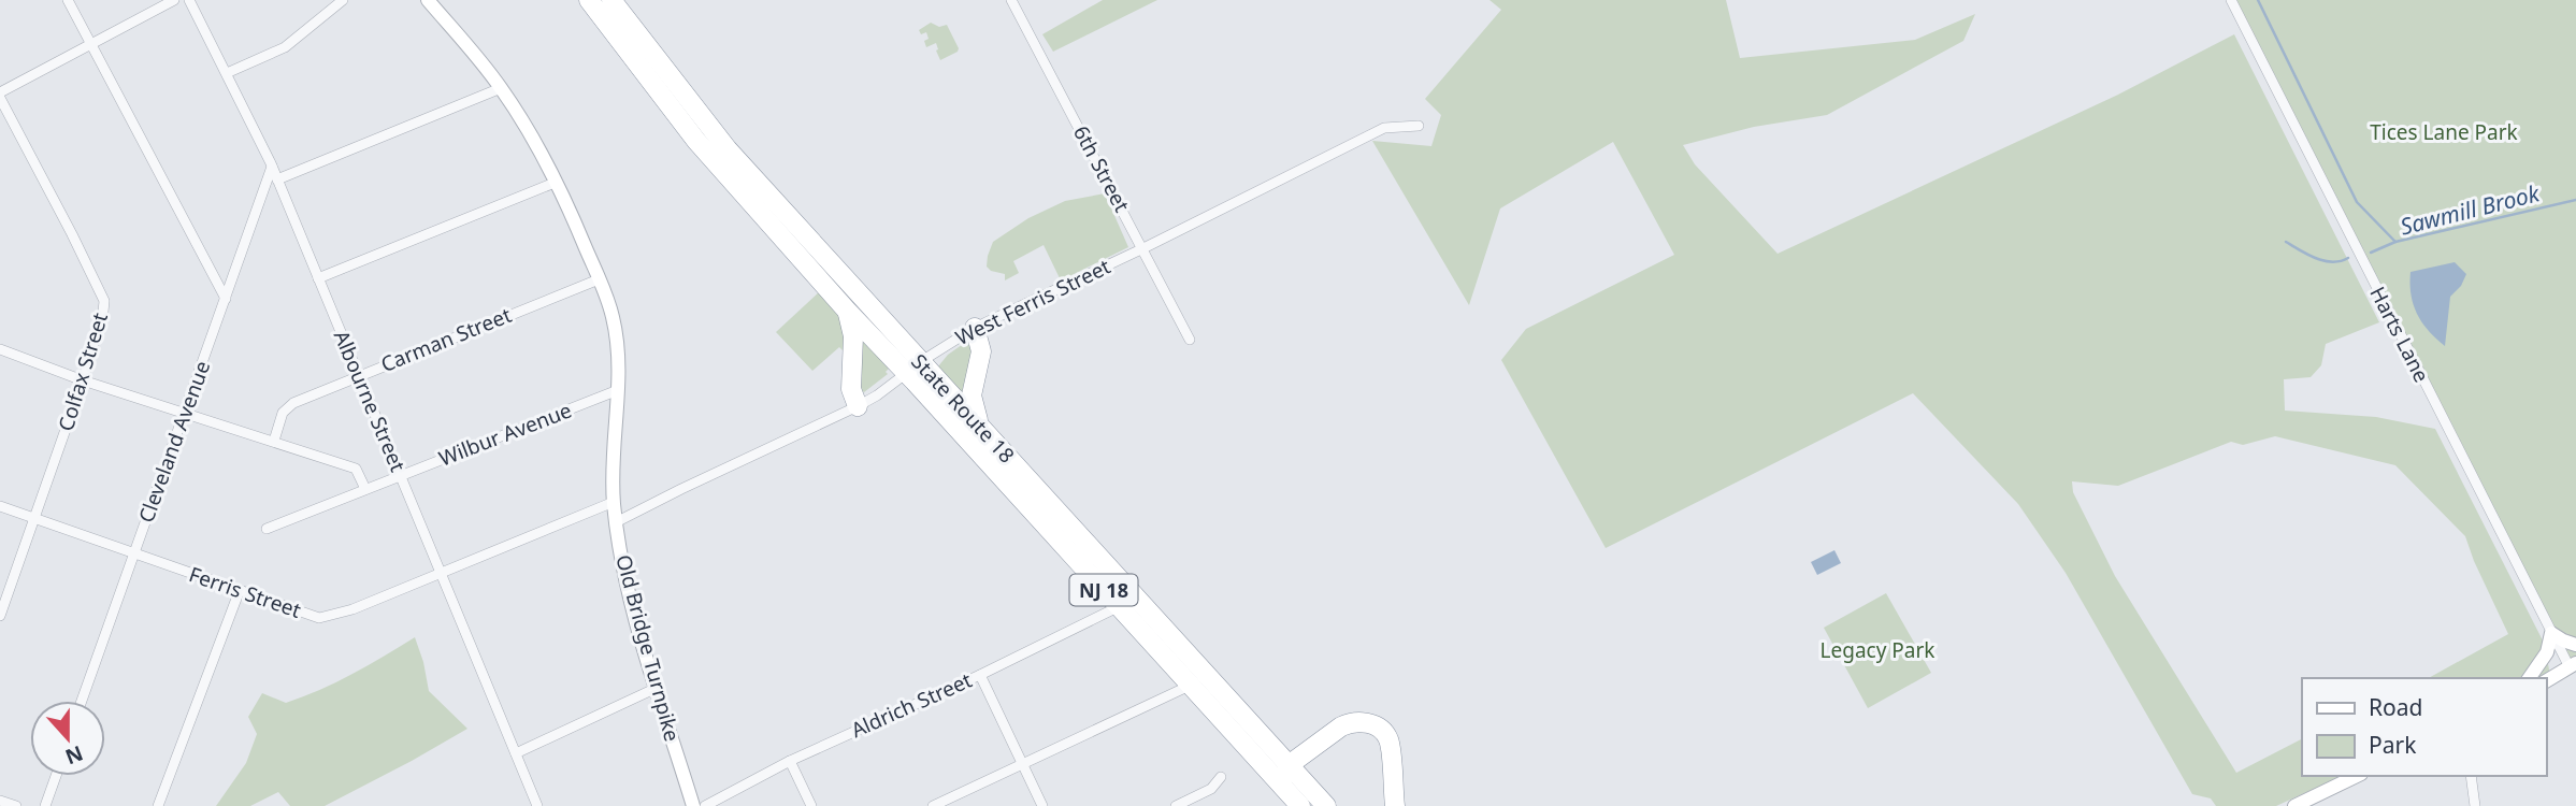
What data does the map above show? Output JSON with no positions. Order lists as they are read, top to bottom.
{
  "streets": {
    "highway": ["State Route 18", "NJ 18"],
    "street": [
      "6th Street",
      "West Ferris Street",
      "Harts Lane",
      "Carman Street",
      "Colfax Street",
      "Albourne Street",
      "Wilbur Avenue",
      "Cleveland Avenue",
      "Ferris Street",
      "Old Bridge Turnpike",
      "Aldrich Street"
    ]
  },
  "crossings": [
    ["6th Street", "West Ferris Street"],
    ["West Ferris Street", "State Route 18"],
    ["West Ferris Street", "Old Bridge Turnpike"],
    ["Carman Street", "Albourne Street"],
    ["Carman Street", "Old Bridge Turnpike"],
    ["Colfax Street", "Ferris Street"],
    ["Albourne Street", "Wilbur Avenue"],
    ["Albourne Street", "Cleveland Avenue"],
    ["Albourne Street", "Ferris Street"],
    ["State Route 18", "Aldrich Street"],
    ["Wilbur Avenue", "Old Bridge Turnpike"],
    ["Cleveland Avenue", "Ferris Street"],
    ["Ferris Street", "Old Bridge Turnpike"]
  ],
  "water": ["Sawmill Brook"],
  "parks": ["Tices Lane Park", "Legacy Park"],
  "legend": ["Road", "Park"],
  "north": "bottom"
}
